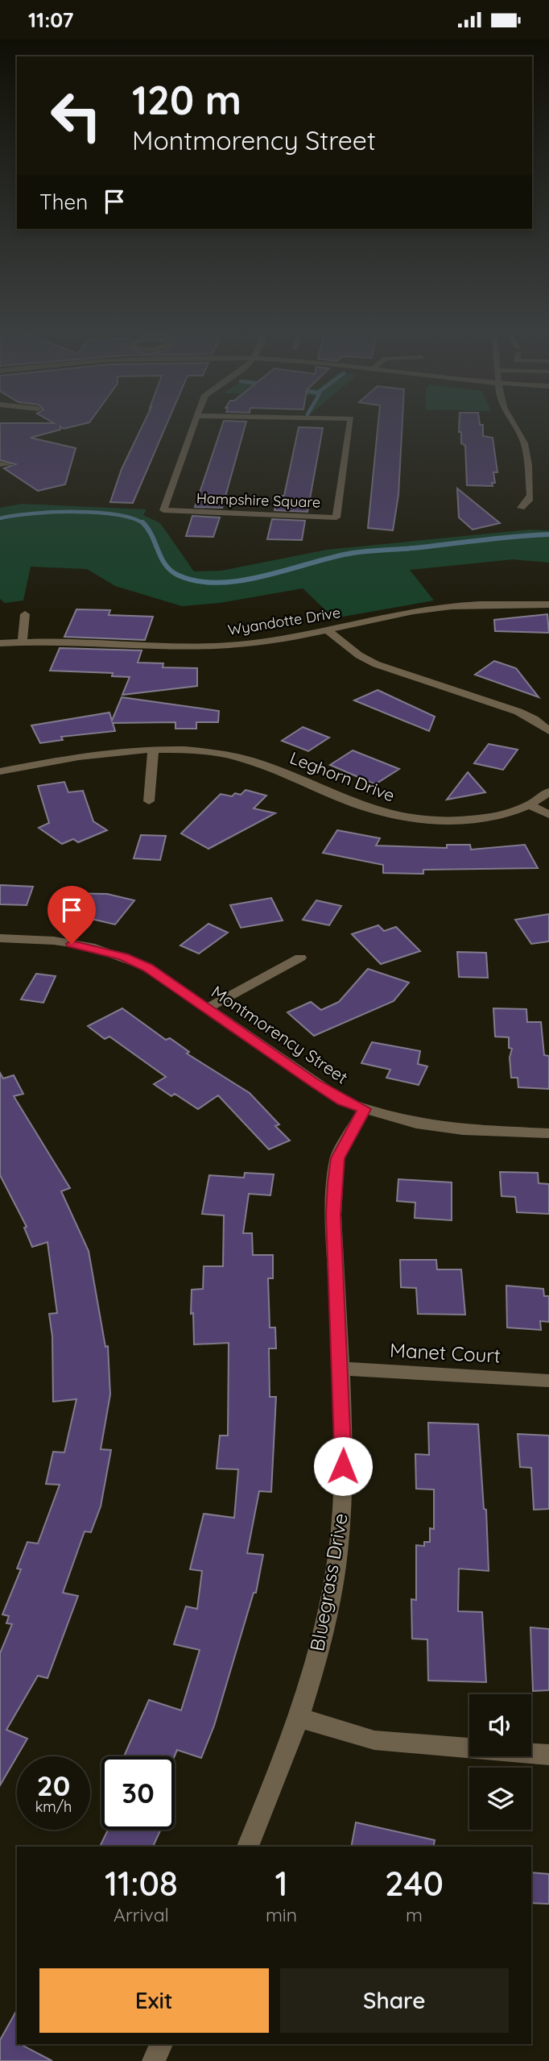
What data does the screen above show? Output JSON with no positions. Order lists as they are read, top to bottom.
{
  "streets": {
    "street": [
      "Hampshire Square",
      "Wyandotte Drive",
      "Leghorn Drive",
      "Montmorency Street",
      "Manet Court",
      "Bluegrass Drive"
    ]
  },
  "crossings": [
    ["Montmorency Street", "Bluegrass Drive"],
    ["Manet Court", "Bluegrass Drive"]
  ],
  "page": {
    "status": "11:07",
    "turn": ["120 m", "Montmorency Street"],
    "then": "Then",
    "speed": "20 km/h",
    "limit": "30",
    "eta": [
      "11:08",
      "Arrival",
      "1",
      "min",
      "240",
      "m"
    ],
    "buttons": ["Exit", "Share"]
  }
}
